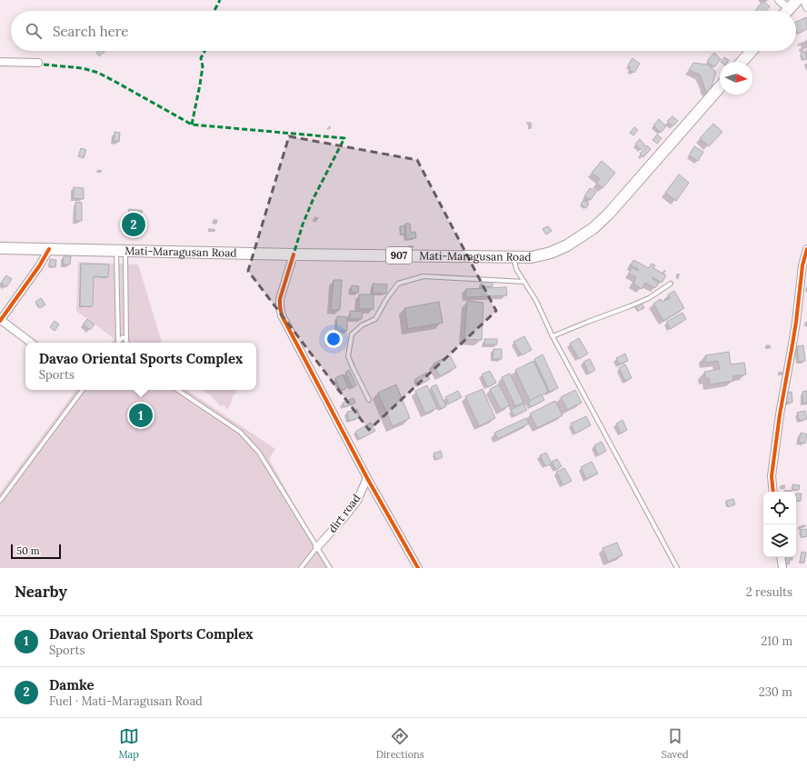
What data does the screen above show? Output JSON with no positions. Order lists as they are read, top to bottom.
{
  "streets": {
    "main road": ["Mati-Maragusan Road", "907"],
    "street": ["dirt road"]
  },
  "scale_bar": "50 m",
  "north": "right",
  "page": {
    "search": "Search here",
    "pins": ["2", "1"],
    "popup": ["Davao Oriental Sports Complex", "Sports"],
    "scale": "50 m",
    "heading": ["Nearby", "2 results"],
    "list": [
      {
        "mark": "1",
        "name": "Davao Oriental Sports Complex",
        "note": "Sports",
        "value": "210 m"
      },
      {
        "mark": "2",
        "name": "Damke",
        "note": "Fuel · Mati-Maragusan Road",
        "value": "230 m"
      }
    ],
    "nav": ["Map", "Directions", "Saved"]
  }
}
